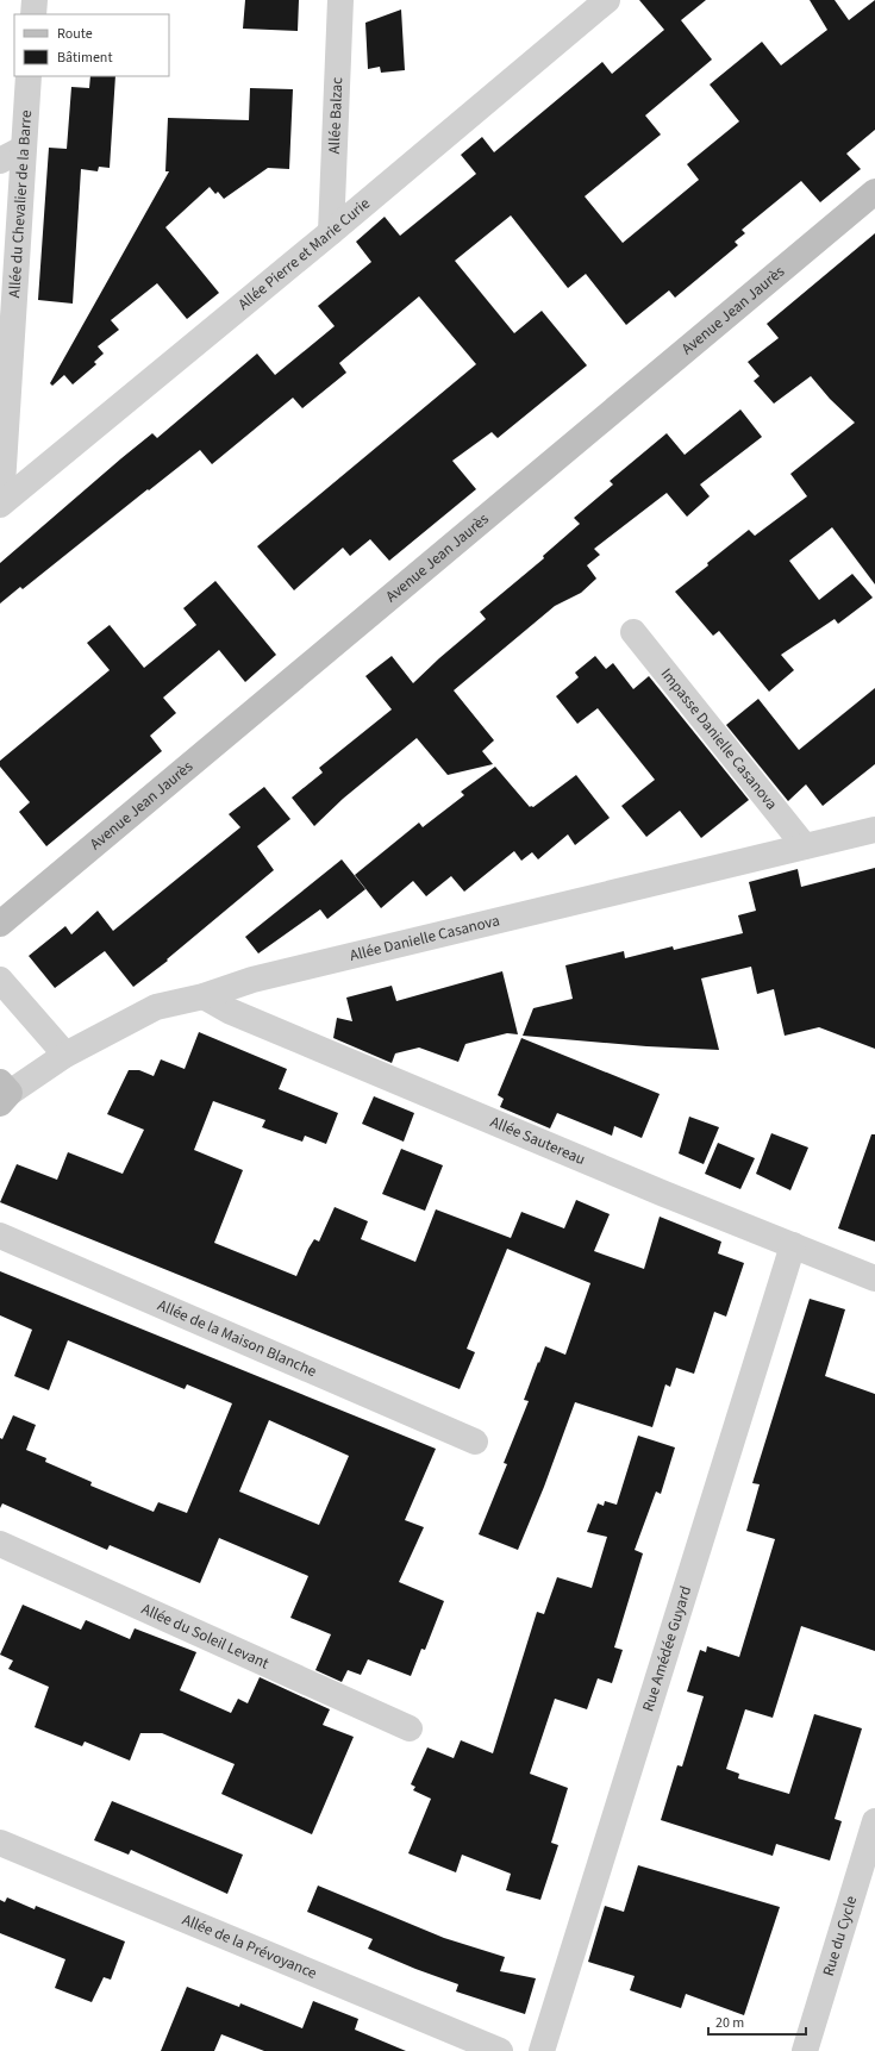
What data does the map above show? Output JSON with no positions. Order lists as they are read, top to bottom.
{
  "streets": {
    "main road": ["Avenue Jean Jaurès"],
    "street": [
      "Allée Balzac",
      "Allée du Chevalier de la Barre",
      "Allée Pierre et Marie Curie",
      "Impasse Danielle Casanova",
      "Allée Danielle Casanova",
      "Allée Sautereau",
      "Allée de la Maison Blanche",
      "Allée du Soleil Levant",
      "Rue Amédée Guyard",
      "Rue du Cycle",
      "Allée de la Prévoyance"
    ]
  },
  "crossings": [
    ["Allée Balzac", "Allée Pierre et Marie Curie"],
    ["Allée du Chevalier de la Barre", "Allée Pierre et Marie Curie"],
    ["Impasse Danielle Casanova", "Allée Danielle Casanova"],
    ["Allée Danielle Casanova", "Allée Sautereau"],
    ["Allée Sautereau", "Rue Amédée Guyard"]
  ],
  "legend": ["Route", "Bâtiment"],
  "scale_bar": "20 m"
}
